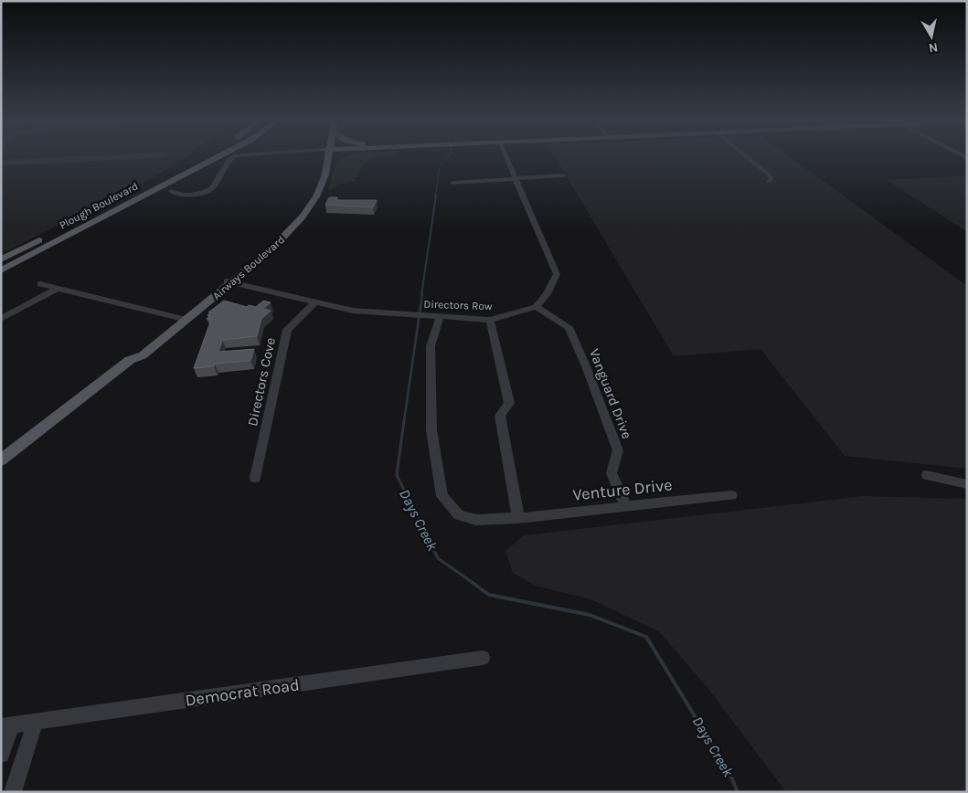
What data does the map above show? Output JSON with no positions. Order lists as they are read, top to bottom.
{
  "streets": {
    "main road": ["Plough Boulevard", "Airways Boulevard"],
    "street": [
      "Directors Row",
      "Directors Cove",
      "Vanguard Drive",
      "Venture Drive",
      "Democrat Road"
    ]
  },
  "crossings": [
    ["Airways Boulevard", "Directors Row"],
    ["Directors Row", "Directors Cove"],
    ["Directors Row", "Vanguard Drive"],
    ["Directors Row", "Venture Drive"],
    ["Vanguard Drive", "Venture Drive"]
  ],
  "water": ["Days Creek"],
  "north": "bottom"
}
